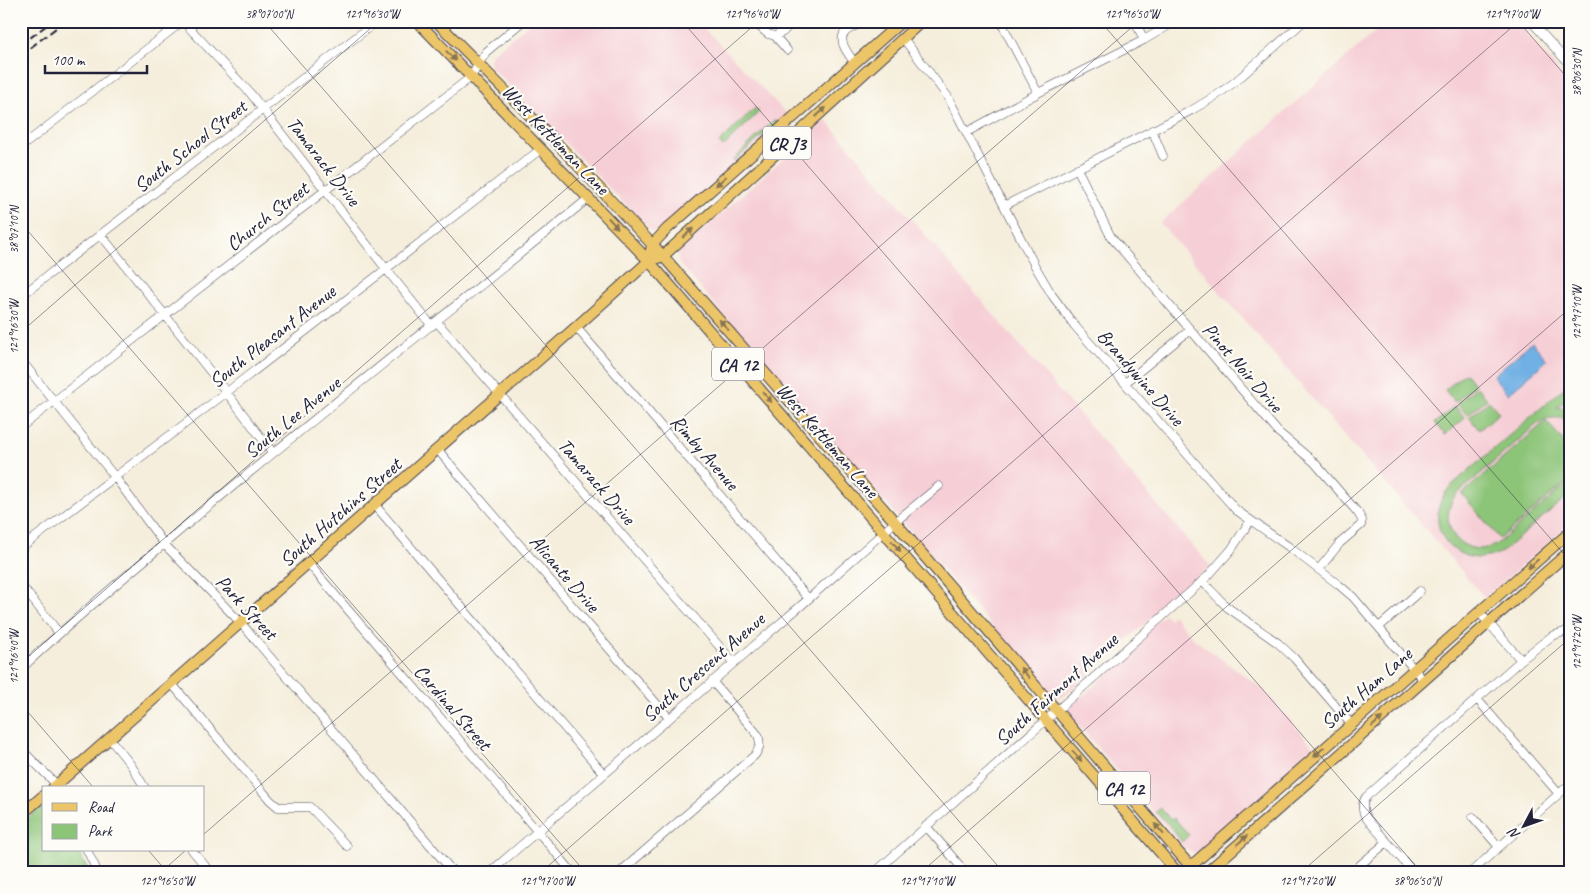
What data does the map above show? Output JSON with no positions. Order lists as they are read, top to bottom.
{
  "streets": {
    "main road": [
      "West Kettleman Lane",
      "CR J3",
      "CA 12",
      "South Hutchins Street",
      "South Ham Lane"
    ],
    "street": [
      "South School Street",
      "Tamarack Drive",
      "Church Street",
      "South Pleasant Avenue",
      "Pinot Noir Drive",
      "Brandywine Drive",
      "South Lee Avenue",
      "Rimby Avenue",
      "Alicante Drive",
      "Park Street",
      "South Crescent Avenue",
      "South Fairmont Avenue",
      "Cardinal Street"
    ]
  },
  "crossings": [
    ["West Kettleman Lane", "CR J3"],
    ["West Kettleman Lane", "Church Street"],
    ["West Kettleman Lane", "South Pleasant Avenue"],
    ["West Kettleman Lane", "South Lee Avenue"],
    ["West Kettleman Lane", "South Hutchins Street"],
    ["West Kettleman Lane", "South Crescent Avenue"],
    ["West Kettleman Lane", "South Ham Lane"],
    ["West Kettleman Lane", "South Fairmont Avenue"],
    ["South School Street", "Tamarack Drive"],
    ["Tamarack Drive", "Church Street"],
    ["Tamarack Drive", "South Pleasant Avenue"],
    ["Tamarack Drive", "South Lee Avenue"],
    ["Tamarack Drive", "South Hutchins Street"],
    ["Tamarack Drive", "South Crescent Avenue"],
    ["Church Street", "Park Street"],
    ["South Pleasant Avenue", "Park Street"],
    ["Pinot Noir Drive", "Brandywine Drive"],
    ["Brandywine Drive", "South Hutchins Street"],
    ["Brandywine Drive", "South Ham Lane"],
    ["Brandywine Drive", "South Fairmont Avenue"],
    ["South Lee Avenue", "Park Street"],
    ["Rimby Avenue", "South Hutchins Street"],
    ["Rimby Avenue", "South Crescent Avenue"],
    ["South Hutchins Street", "Alicante Drive"],
    ["South Hutchins Street", "Park Street"],
    ["South Hutchins Street", "Cardinal Street"],
    ["Alicante Drive", "South Crescent Avenue"],
    ["South Crescent Avenue", "Cardinal Street"]
  ],
  "legend": ["Road", "Park"],
  "scale_bar": "100 m",
  "north": "bottom left",
  "coordinates": [
    "38°07'00\"N",
    "121°16'30\"W",
    "121°16'40\"W",
    "121°16'50\"W",
    "121°17'00\"W",
    "38°06'30\"N",
    "38°07'10\"N",
    "121°17'10\"W",
    "121°17'20\"W",
    "38°06'50\"N"
  ]
}
